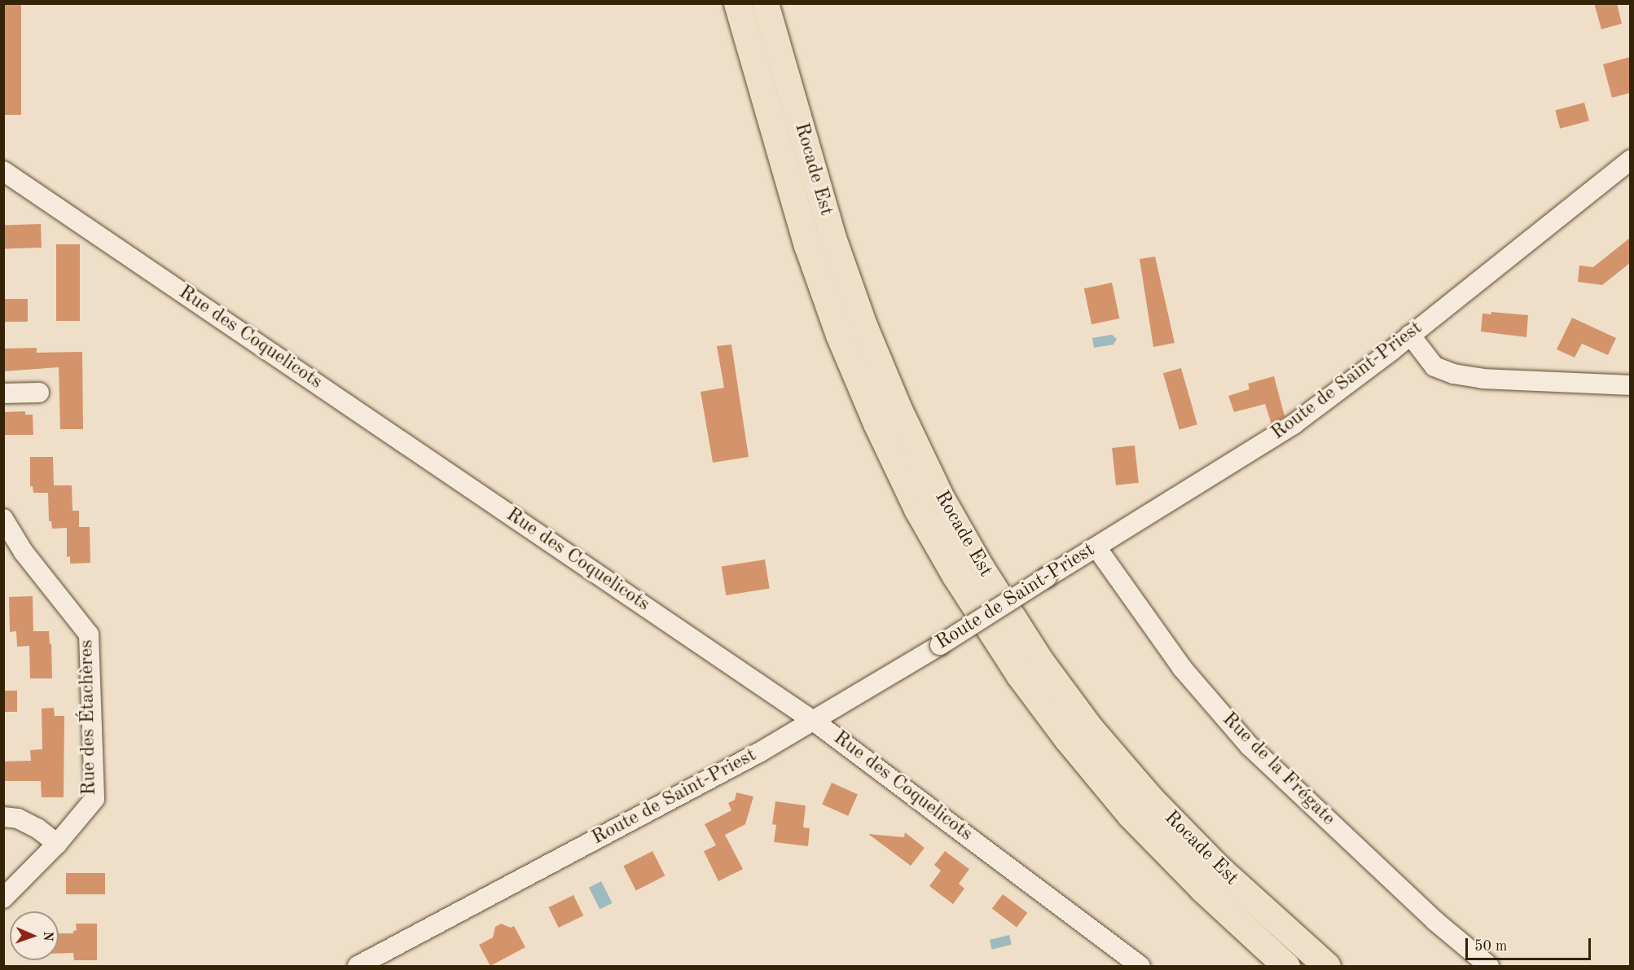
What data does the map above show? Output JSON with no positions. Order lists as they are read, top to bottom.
{
  "streets": {
    "highway": ["Rocade Est"],
    "street": [
      "Rue des Coquelicots",
      "Route de Saint-Priest",
      "Rue des Étachères",
      "Rue de la Frégate"
    ]
  },
  "crossings": [
    ["Rue des Coquelicots", "Route de Saint-Priest"],
    ["Route de Saint-Priest", "Rue de la Frégate"]
  ],
  "scale_bar": "50 m",
  "north": "right"
}
